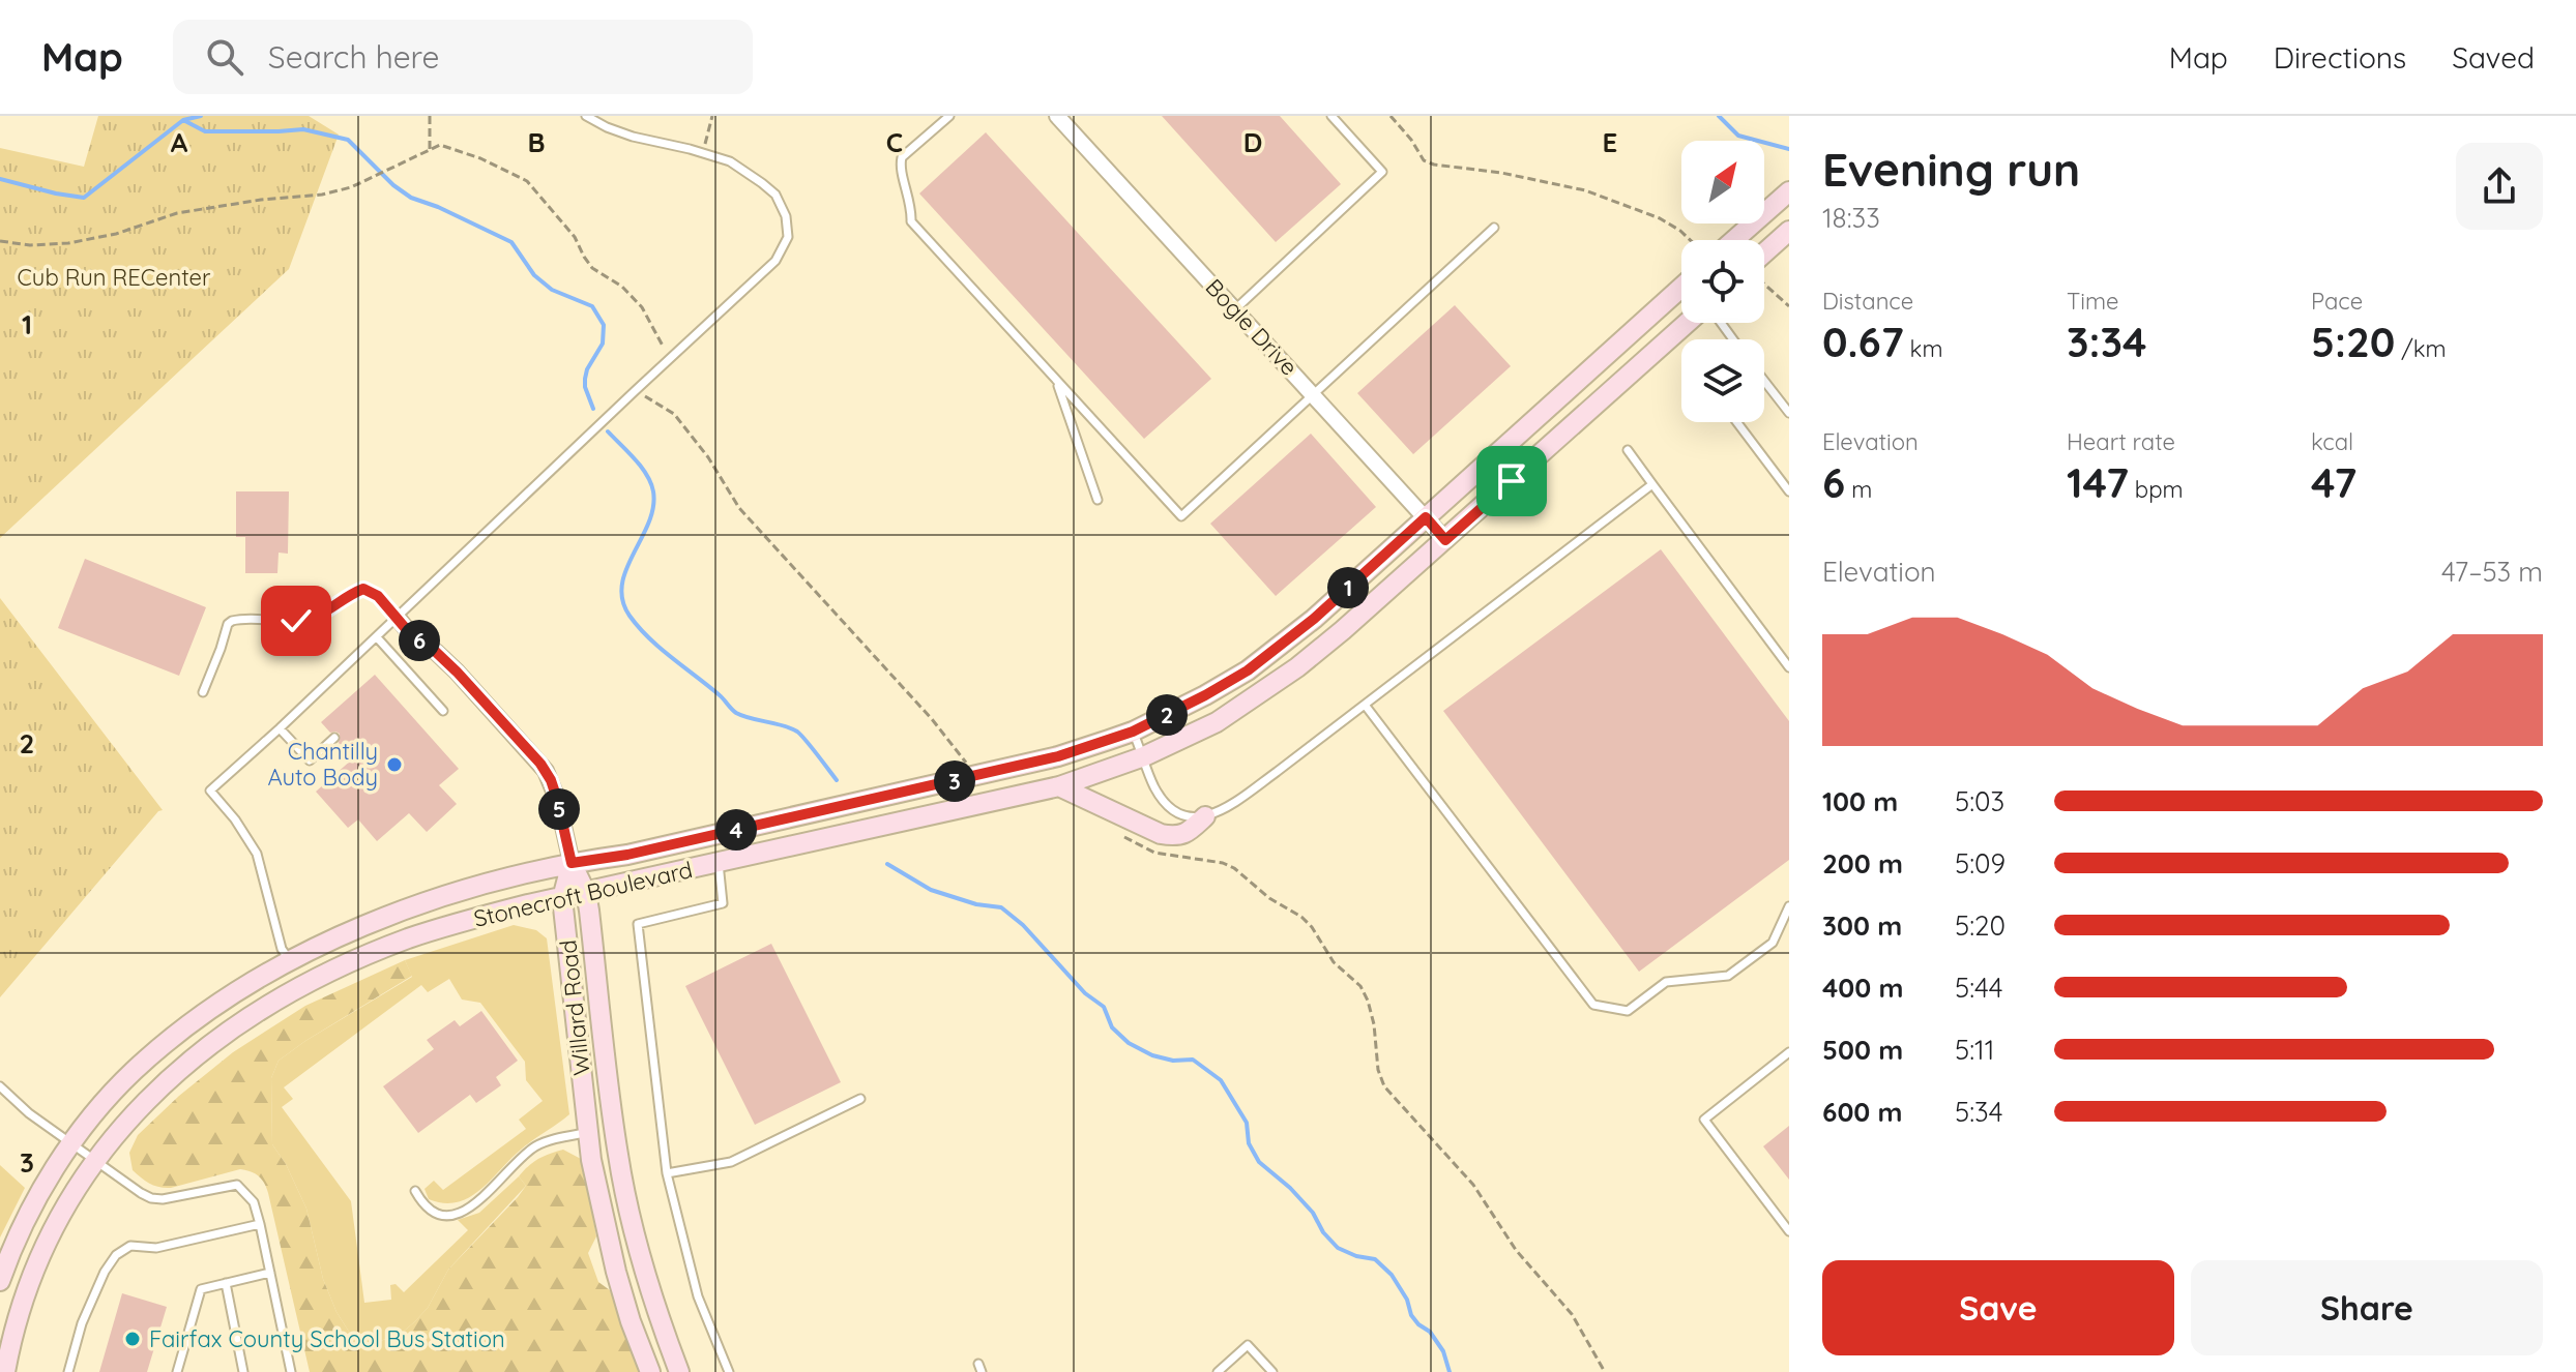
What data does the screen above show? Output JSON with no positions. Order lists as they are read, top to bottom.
{
  "streets": {
    "main road": ["Stonecroft Boulevard", "Willard Road"],
    "street": ["Bogle Drive"]
  },
  "crossings": [
    ["Bogle Drive", "Stonecroft Boulevard"],
    ["Stonecroft Boulevard", "Willard Road"]
  ],
  "parks": ["Cub Run RECenter"],
  "places": ["Chantilly Auto Body", "Fairfax County School Bus Station"],
  "north": "top right",
  "page": {
    "header": "Map",
    "search": "Search here",
    "nav": ["Map", "Directions", "Saved"],
    "heading": ["Evening run", "18:33"],
    "stats": [
      ["Distance", "0.67 km"],
      ["Time", "3:34"],
      ["Pace", "5:20 /km"],
      ["Elevation", "6 m"],
      ["Heart rate", "147 bpm"],
      ["kcal", "47"]
    ],
    "chart": ["Elevation", "47–53 m"],
    "pins": [
      "1",
      "6",
      "2",
      "3",
      "5",
      "4"
    ],
    "list": [
      {
        "name": "100 m",
        "note": "5:03"
      },
      {
        "name": "200 m",
        "note": "5:09"
      },
      {
        "name": "300 m",
        "note": "5:20"
      },
      {
        "name": "400 m",
        "note": "5:44"
      },
      {
        "name": "500 m",
        "note": "5:11"
      },
      {
        "name": "600 m",
        "note": "5:34"
      }
    ],
    "buttons": ["Save", "Share"]
  },
  "grid": {
    "columns": [
      "A",
      "B",
      "C",
      "D",
      "E"
    ],
    "rows": ["1", "2", "3"]
  }
}
